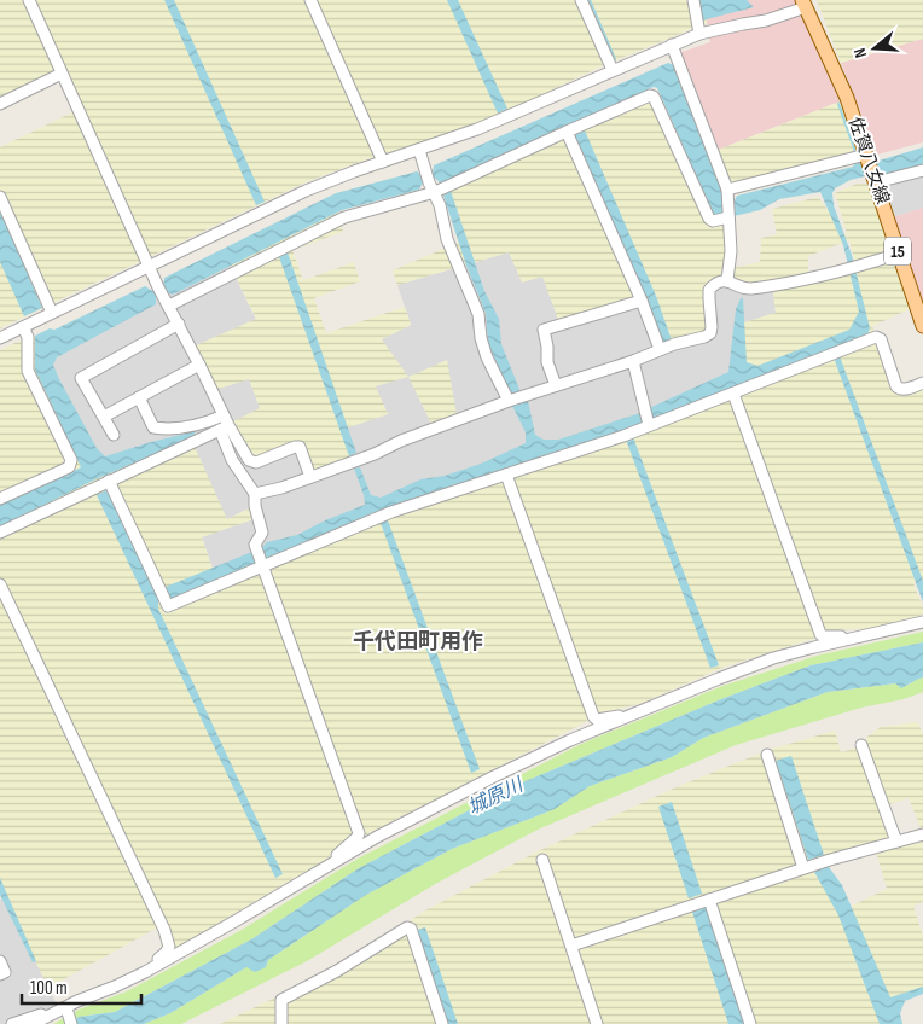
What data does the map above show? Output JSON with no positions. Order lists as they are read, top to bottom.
{
  "streets": {
    "main road": ["佐賀八女線", "15"]
  },
  "districts": ["千代田町用作"],
  "water": ["城原川"],
  "scale_bar": "100 m",
  "north": "left"
}
